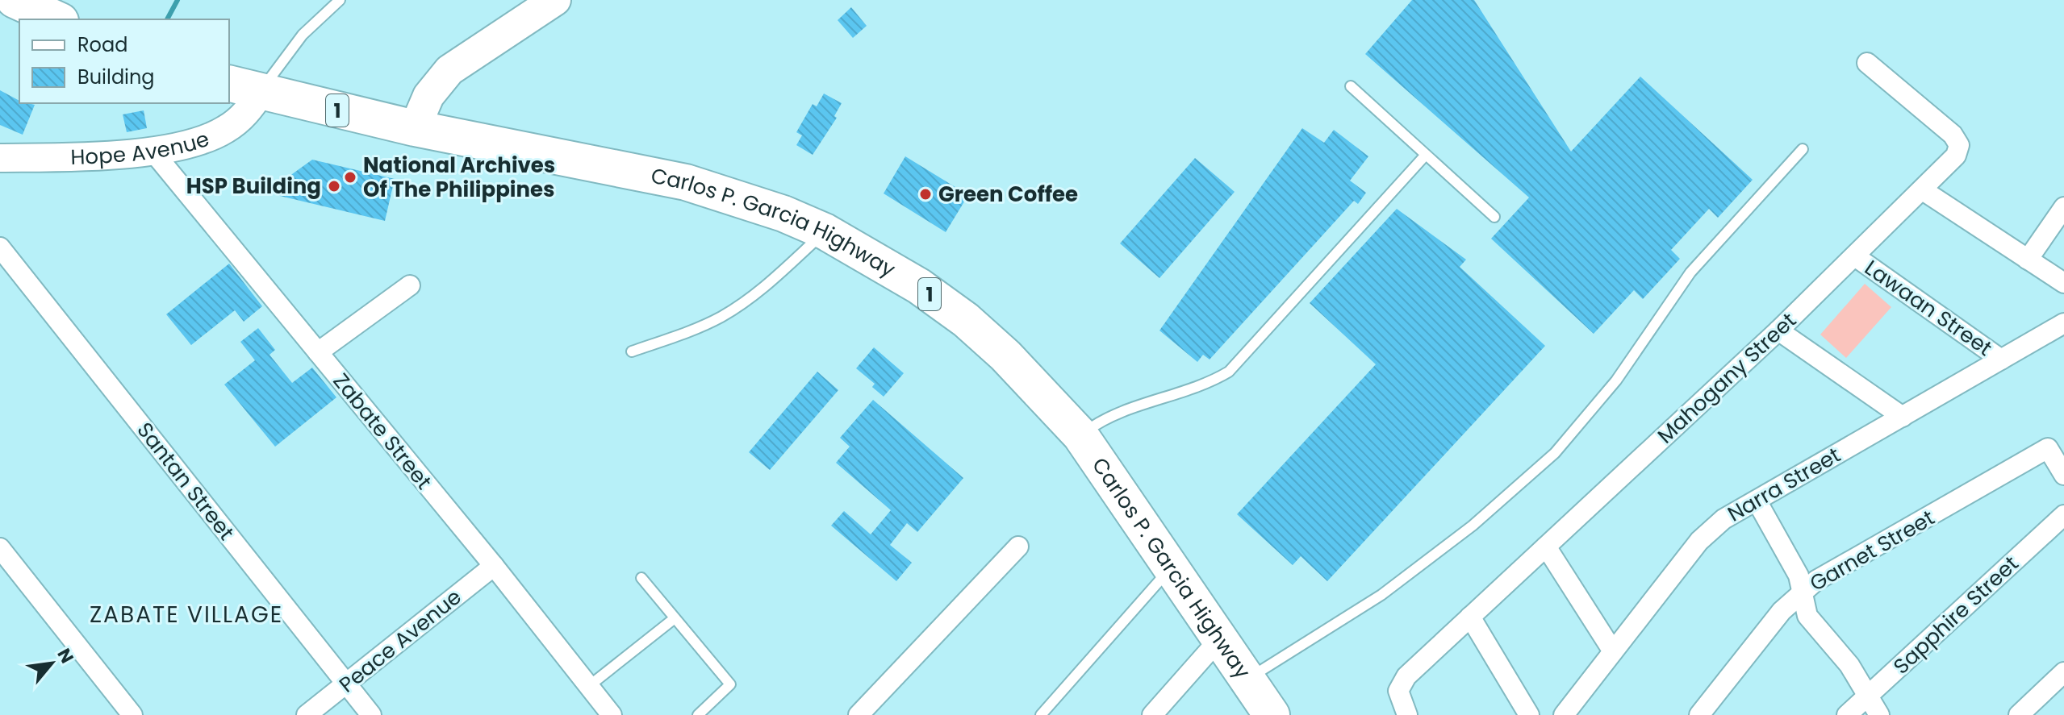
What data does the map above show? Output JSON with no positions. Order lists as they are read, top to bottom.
{
  "streets": {
    "highway": ["1", "Carlos P. Garcia Highway"],
    "main road": ["Hope Avenue"],
    "street": [
      "Lawaan Street",
      "Mahogany Street",
      "Zabate Street",
      "Santan Street",
      "Narra Street",
      "Garnet Street",
      "Sapphire Street",
      "Peace Avenue"
    ]
  },
  "crossings": [
    ["Hope Avenue", "Carlos P. Garcia Highway"],
    ["Hope Avenue", "Zabate Street"],
    ["Lawaan Street", "Mahogany Street"],
    ["Lawaan Street", "Narra Street"],
    ["Zabate Street", "Peace Avenue"],
    ["Santan Street", "Peace Avenue"]
  ],
  "districts": ["ZABATE VILLAGE"],
  "places": ["National Archives Of The Philippines", "HSP Building", "Green Coffee"],
  "legend": ["Road", "Building"],
  "north": "top right"
}
